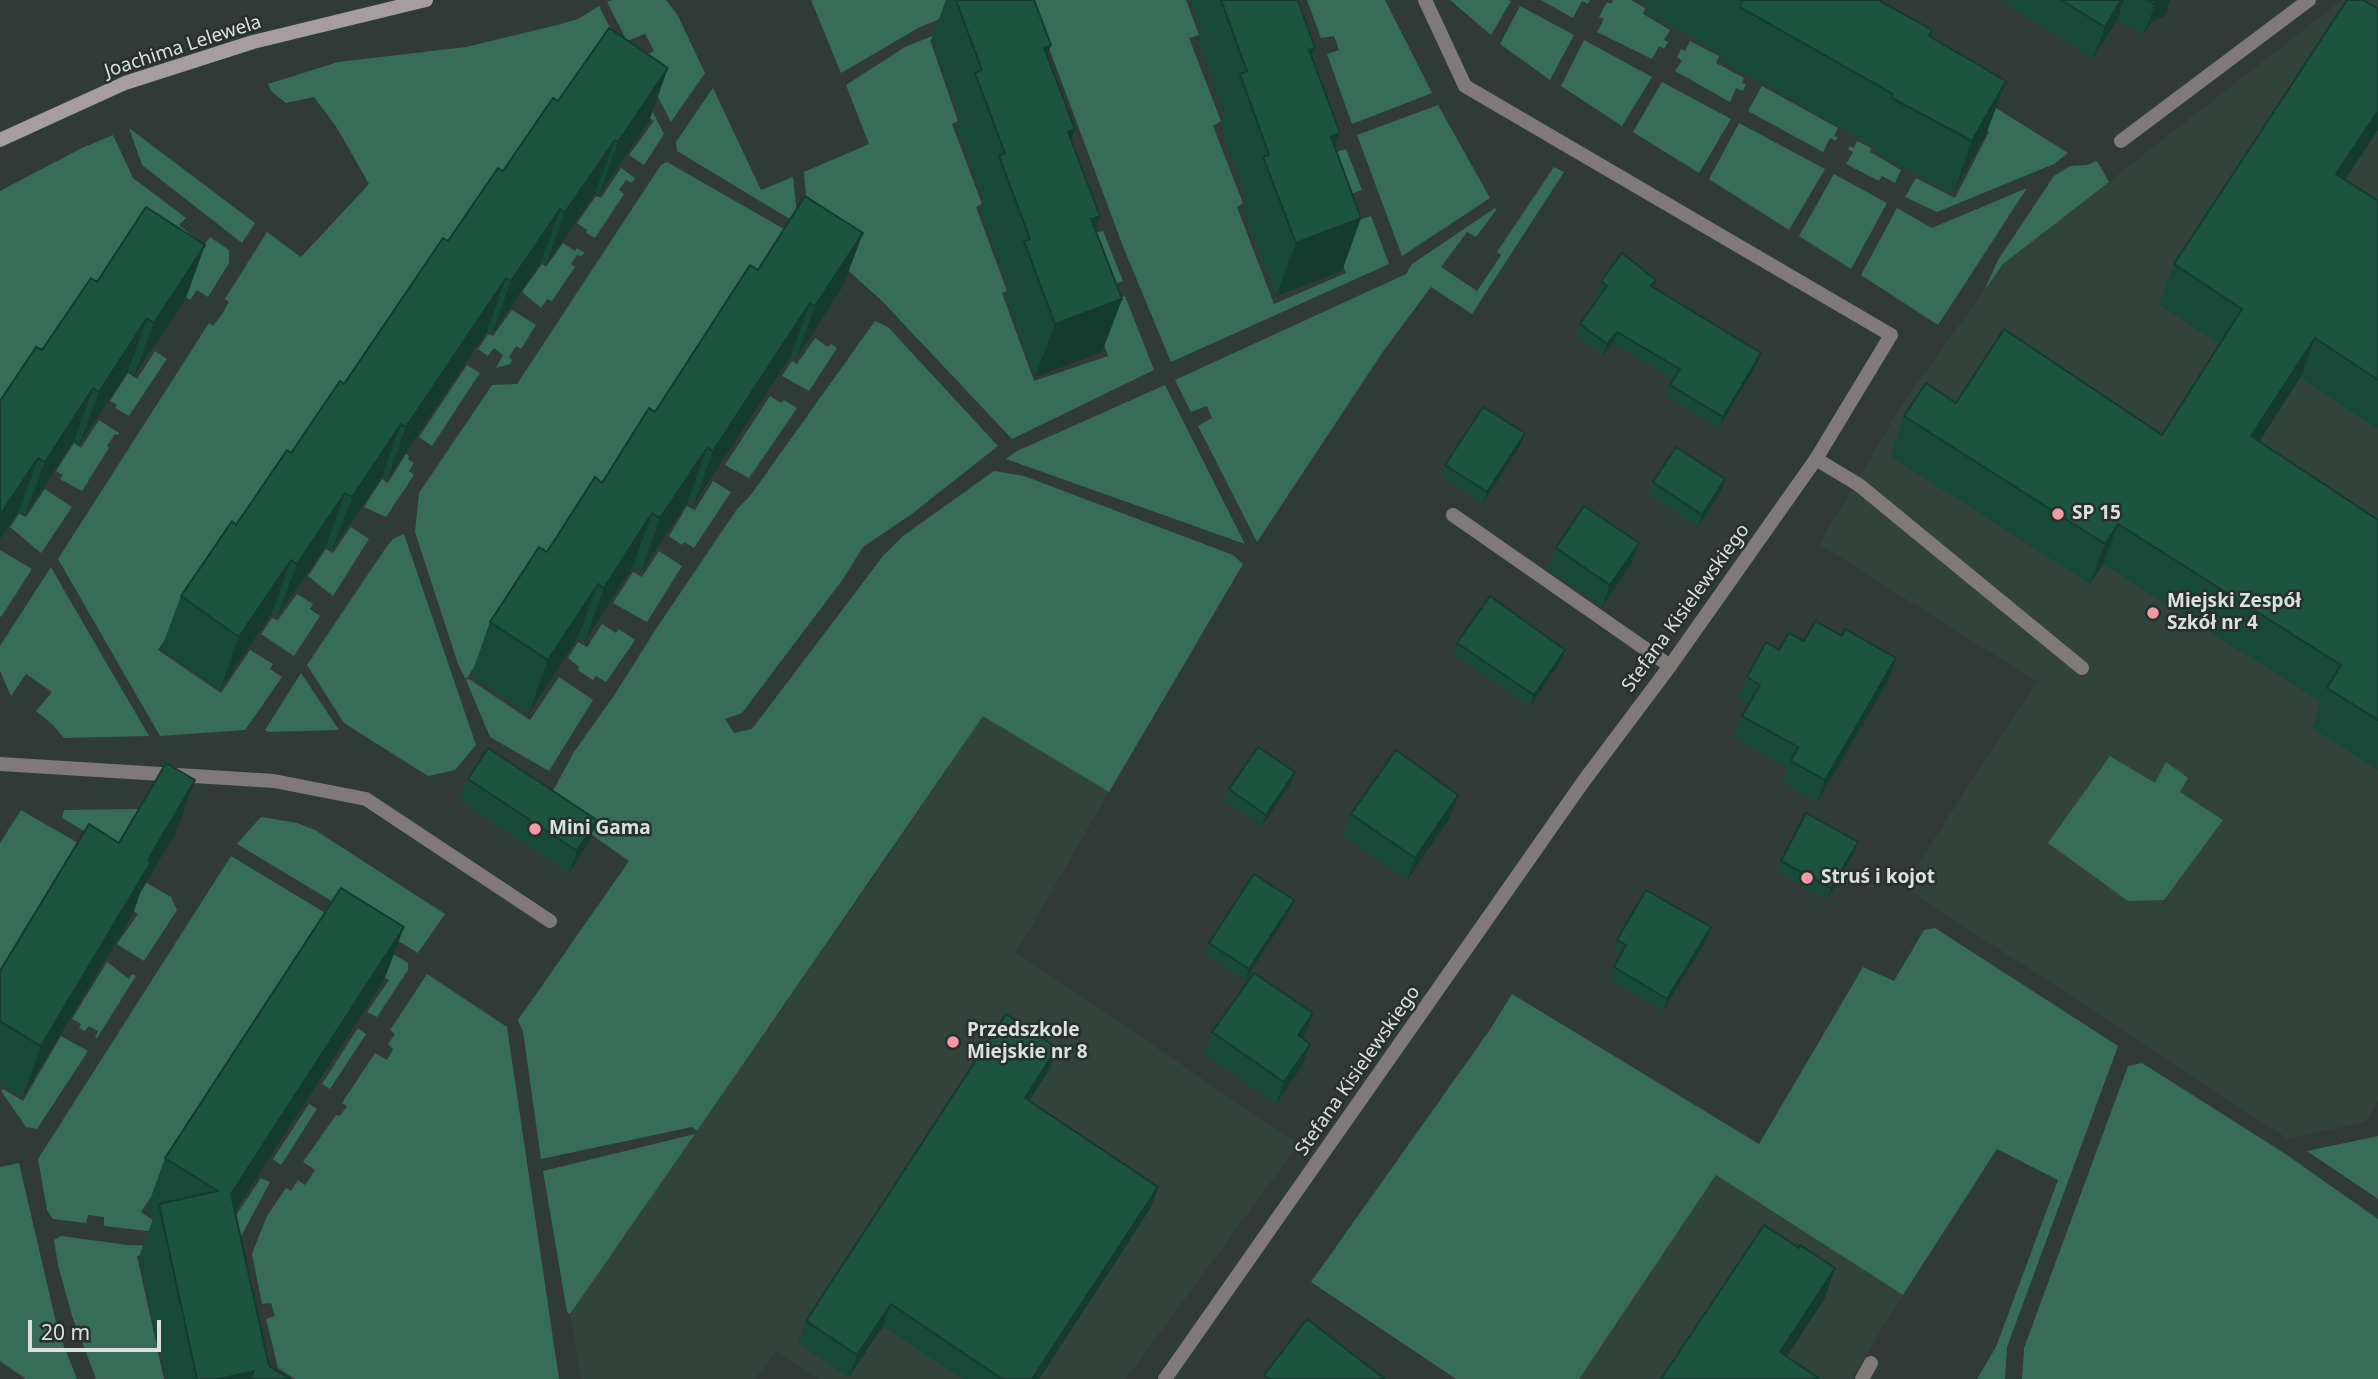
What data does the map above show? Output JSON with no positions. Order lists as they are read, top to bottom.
{
  "streets": {
    "street": ["Joachima Lelewela", "Stefana Kisielewskiego"]
  },
  "places": [
    "SP 15",
    "Miejski Zespół Szkół nr 4",
    "Mini Gama",
    "Struś i kojot",
    "Przedszkole Miejskie nr 8"
  ],
  "scale_bar": "20 m"
}
